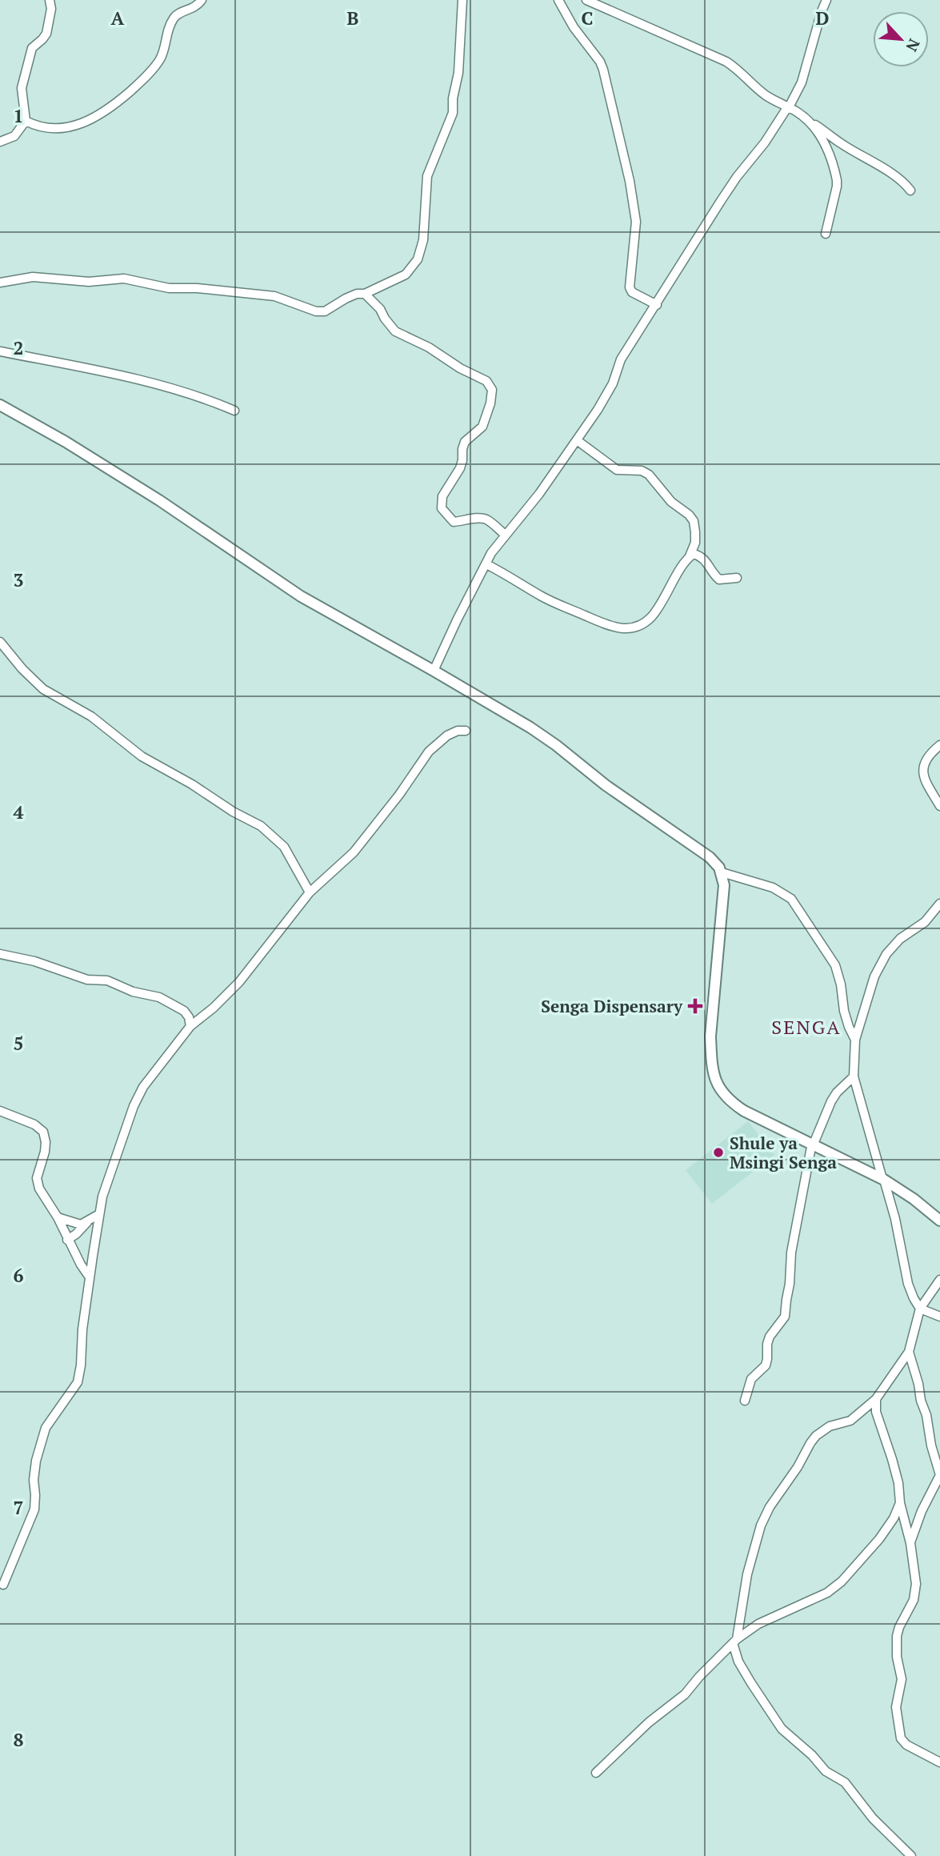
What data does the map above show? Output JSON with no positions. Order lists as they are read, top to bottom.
{
  "districts": ["SENGA"],
  "places": {
    "health": ["Senga Dispensary"],
    "other": ["Shule ya Msingi Senga"]
  },
  "north": "bottom right",
  "grid": {
    "columns": [
      "A",
      "B",
      "C",
      "D"
    ],
    "rows": [
      "1",
      "2",
      "3",
      "4",
      "5",
      "6",
      "7",
      "8"
    ]
  }
}
